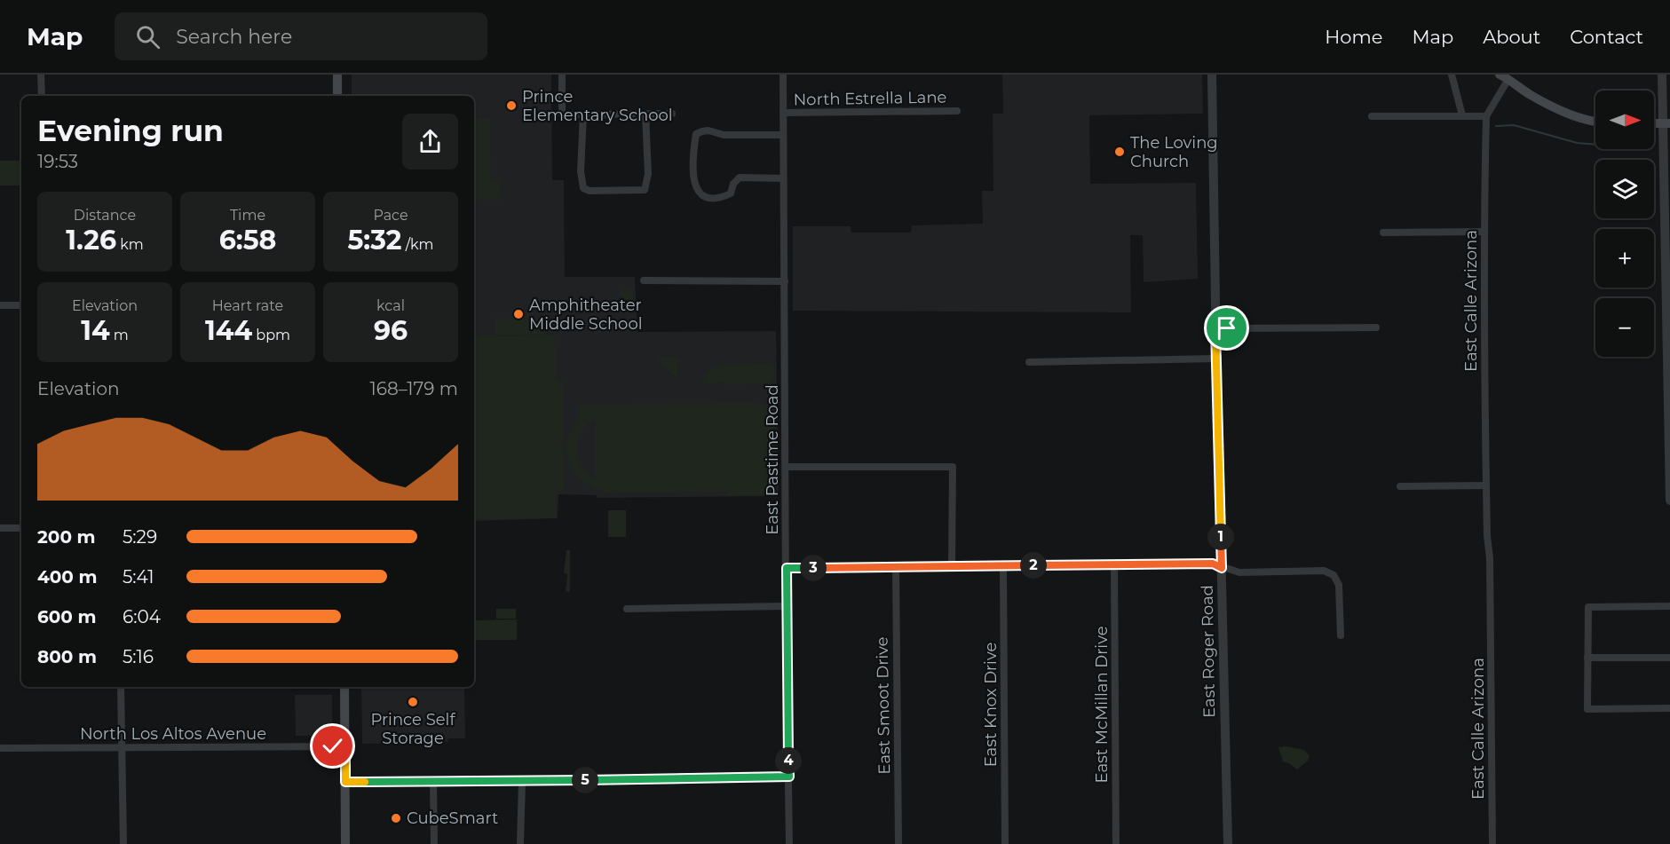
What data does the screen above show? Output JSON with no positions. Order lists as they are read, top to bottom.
{
  "streets": {
    "street": [
      "North Estrella Lane",
      "East Calle Arizona",
      "East Pastime Road",
      "East Roger Road",
      "East Knox Drive",
      "East McMillan Drive",
      "East Smoot Drive",
      "North Los Altos Avenue"
    ]
  },
  "crossings": [
    ["North Estrella Lane", "East Pastime Road"]
  ],
  "places": [
    "Prince Elementary School",
    "The Loving Church",
    "Amphitheater Middle School",
    "Prince Self Storage",
    "CubeSmart"
  ],
  "north": "right",
  "page": {
    "header": "Map",
    "search": "Search here",
    "nav": [
      "Home",
      "Map",
      "About",
      "Contact"
    ],
    "map_buttons": ["+", "−"],
    "heading": ["Evening run", "19:53"],
    "stats": [
      ["Distance", "1.26 km"],
      ["Time", "6:58"],
      ["Pace", "5:32 /km"],
      ["Elevation", "14 m"],
      ["Heart rate", "144 bpm"],
      ["kcal", "96"]
    ],
    "chart": ["Elevation", "168–179 m"],
    "list": [
      {
        "name": "200 m",
        "note": "5:29"
      },
      {
        "name": "400 m",
        "note": "5:41"
      },
      {
        "name": "600 m",
        "note": "6:04"
      },
      {
        "name": "800 m",
        "note": "5:16"
      }
    ],
    "pins": [
      "1",
      "2",
      "3",
      "4",
      "5"
    ]
  }
}
